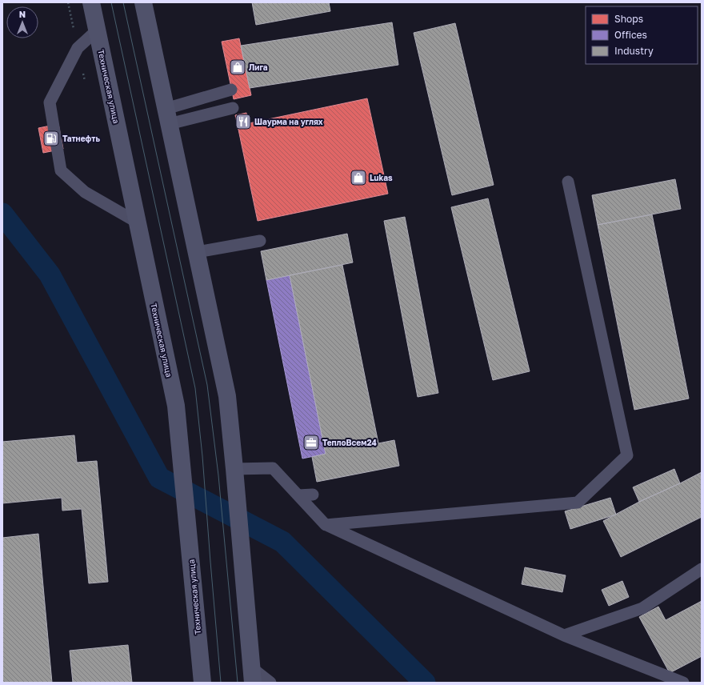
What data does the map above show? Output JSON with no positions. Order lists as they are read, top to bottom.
{
  "streets": {
    "main road": ["Техническая улица"]
  },
  "places": {
    "shop": ["Лига", "Lukas"],
    "restaurant": ["Шаурма на углях"],
    "fuel station": ["Татнефть"],
    "office": ["ТеплоВсем24"]
  },
  "legend": ["Shops", "Offices", "Industry"],
  "north": "top"
}
